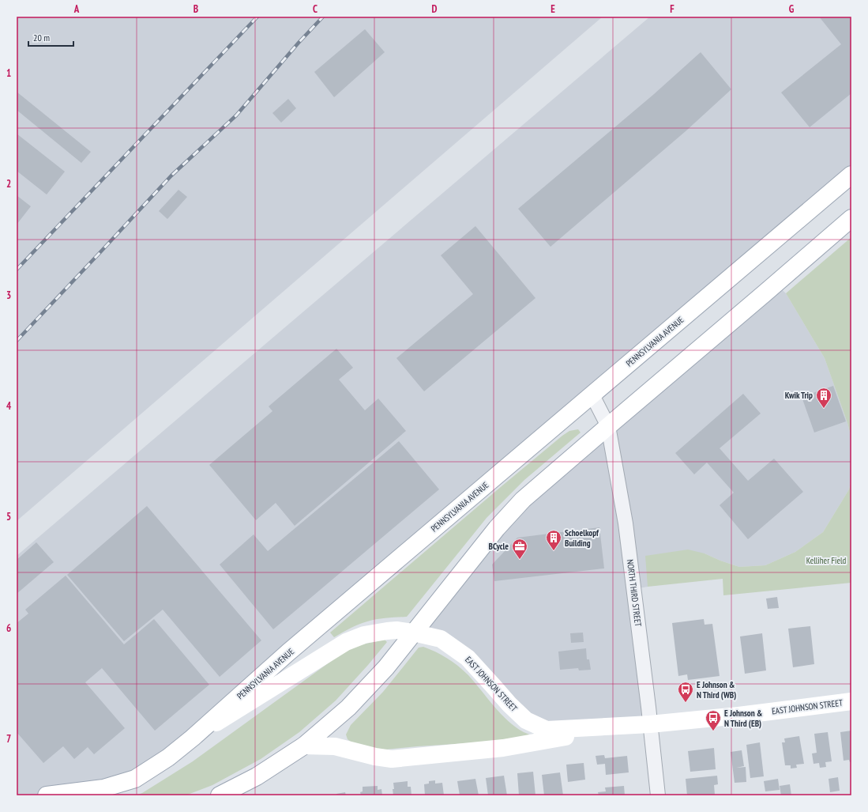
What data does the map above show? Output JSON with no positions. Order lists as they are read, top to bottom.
{
  "streets": {
    "main road": ["PENNSYLVANIA AVENUE", "EAST JOHNSON STREET"],
    "street": ["NORTH THIRD STREET"]
  },
  "crossings": [
    ["PENNSYLVANIA AVENUE", "NORTH THIRD STREET"],
    ["PENNSYLVANIA AVENUE", "EAST JOHNSON STREET"],
    ["NORTH THIRD STREET", "EAST JOHNSON STREET"]
  ],
  "parks": ["Kelliher Field"],
  "places": {
    "building": ["Kwik Trip", "Schoelkopf Building"],
    "office": ["BCycle"],
    "bus stop": ["E Johnson & N Third (WB)", "E Johnson & N Third (EB)"]
  },
  "scale_bar": "20 m",
  "grid": {
    "columns": [
      "A",
      "B",
      "C",
      "D",
      "E",
      "F",
      "G"
    ],
    "rows": [
      "1",
      "2",
      "3",
      "4",
      "5",
      "6",
      "7"
    ]
  }
}
